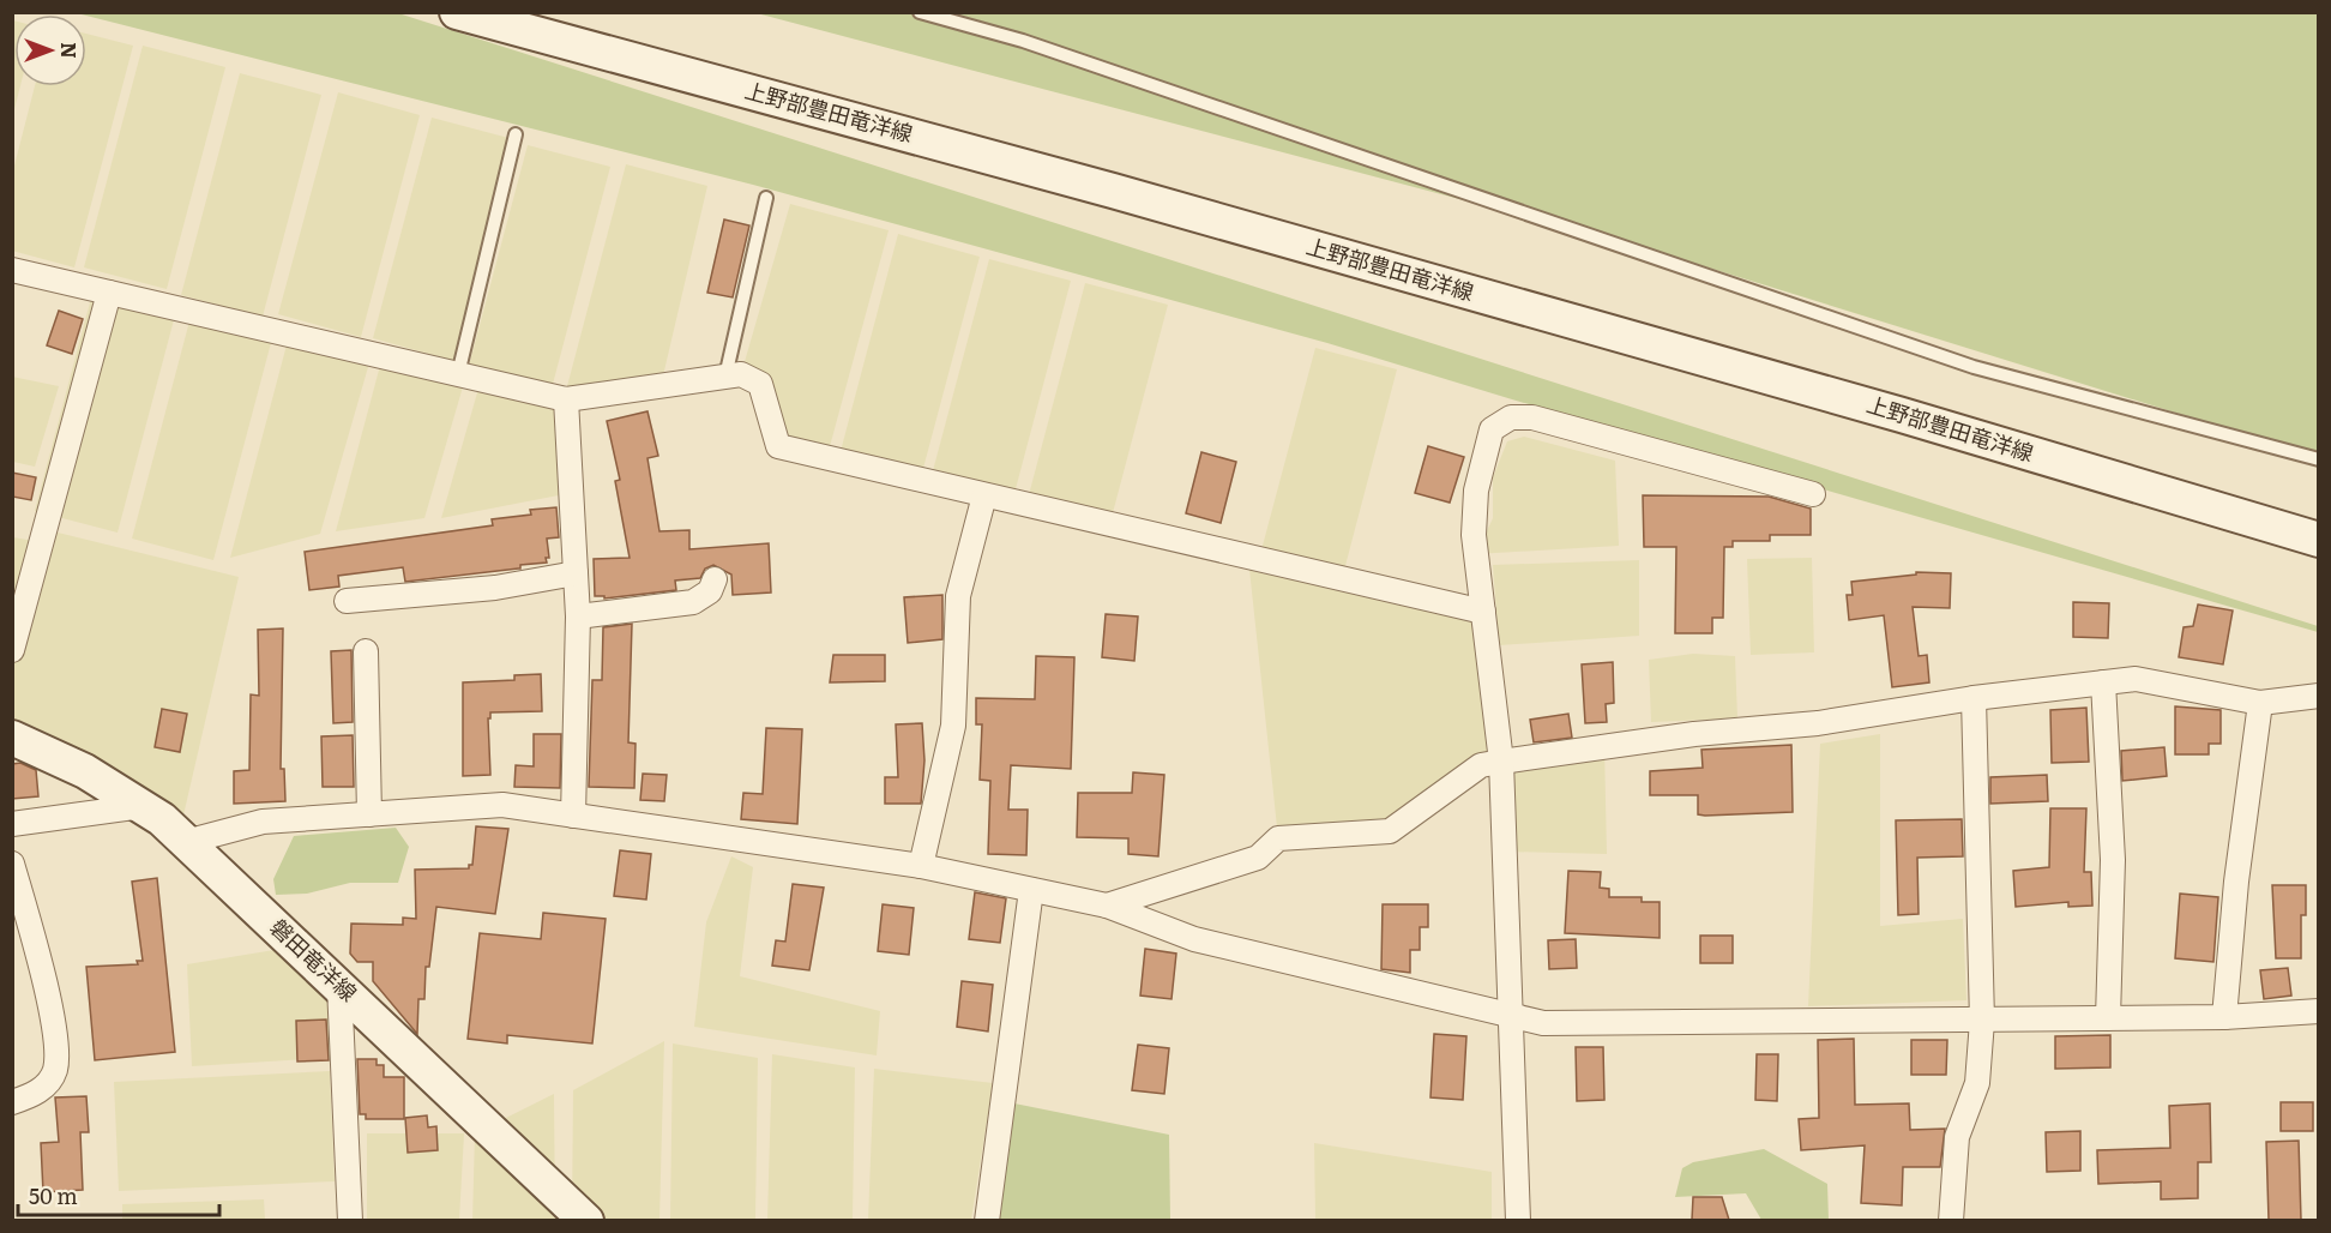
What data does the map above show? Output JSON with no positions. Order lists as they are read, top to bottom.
{
  "streets": {
    "main road": ["上野部豊田竜洋線", "磐田竜洋線"]
  },
  "scale_bar": "50 m",
  "north": "right"
}
